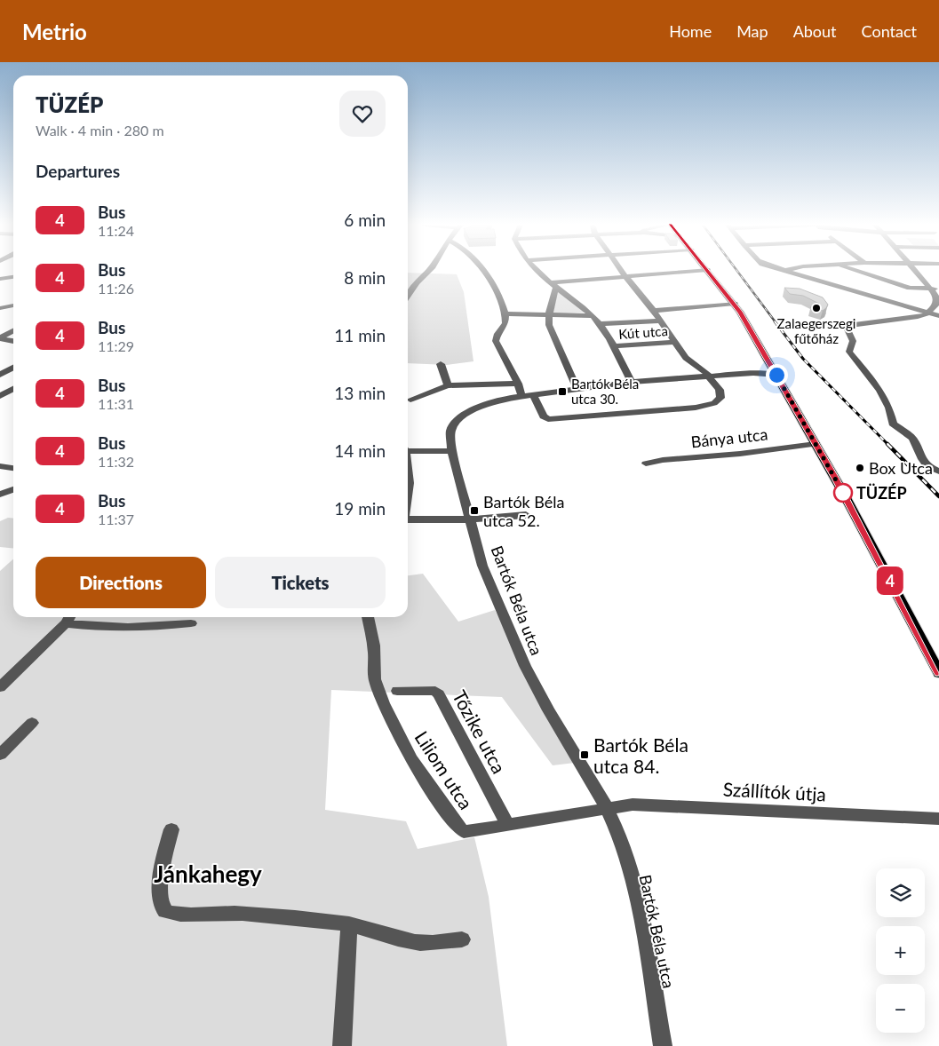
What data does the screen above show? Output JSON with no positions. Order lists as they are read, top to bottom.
{
  "streets": {
    "street": [
      "Kút utca",
      "Bánya utca",
      "Bartók Béla utca",
      "Tőzike utca",
      "Liliom utca",
      "Szállítók útja"
    ]
  },
  "crossings": [
    ["Bartók Béla utca", "Liliom utca"],
    ["Bartók Béla utca", "Szállítók útja"],
    ["Tőzike utca", "Liliom utca"],
    ["Liliom utca", "Szállítók útja"]
  ],
  "districts": ["Jánkahegy"],
  "places": {
    "other": ["Zalaegerszegi fűtőház", "Box Utca", "TÜZÉP"],
    "transit": ["Bartók Béla utca 30.", "Bartók Béla utca 52.", "Bartók Béla utca 84."]
  },
  "lines": ["bus line 4"],
  "page": {
    "header": "Metrio",
    "nav": [
      "Home",
      "Map",
      "About",
      "Contact"
    ],
    "on_map": "4",
    "heading": [
      ["TÜZÉP", "Walk · 4 min · 280 m"],
      "Departures"
    ],
    "list": [
      {
        "mark": "4",
        "name": "Bus",
        "note": "11:24",
        "value": "6 min"
      },
      {
        "mark": "4",
        "name": "Bus",
        "note": "11:26",
        "value": "8 min"
      },
      {
        "mark": "4",
        "name": "Bus",
        "note": "11:29",
        "value": "11 min"
      },
      {
        "mark": "4",
        "name": "Bus",
        "note": "11:31",
        "value": "13 min"
      },
      {
        "mark": "4",
        "name": "Bus",
        "note": "11:32",
        "value": "14 min"
      },
      {
        "mark": "4",
        "name": "Bus",
        "note": "11:37",
        "value": "19 min"
      }
    ],
    "buttons": ["Directions", "Tickets"],
    "map_buttons": ["+", "−"]
  }
}
